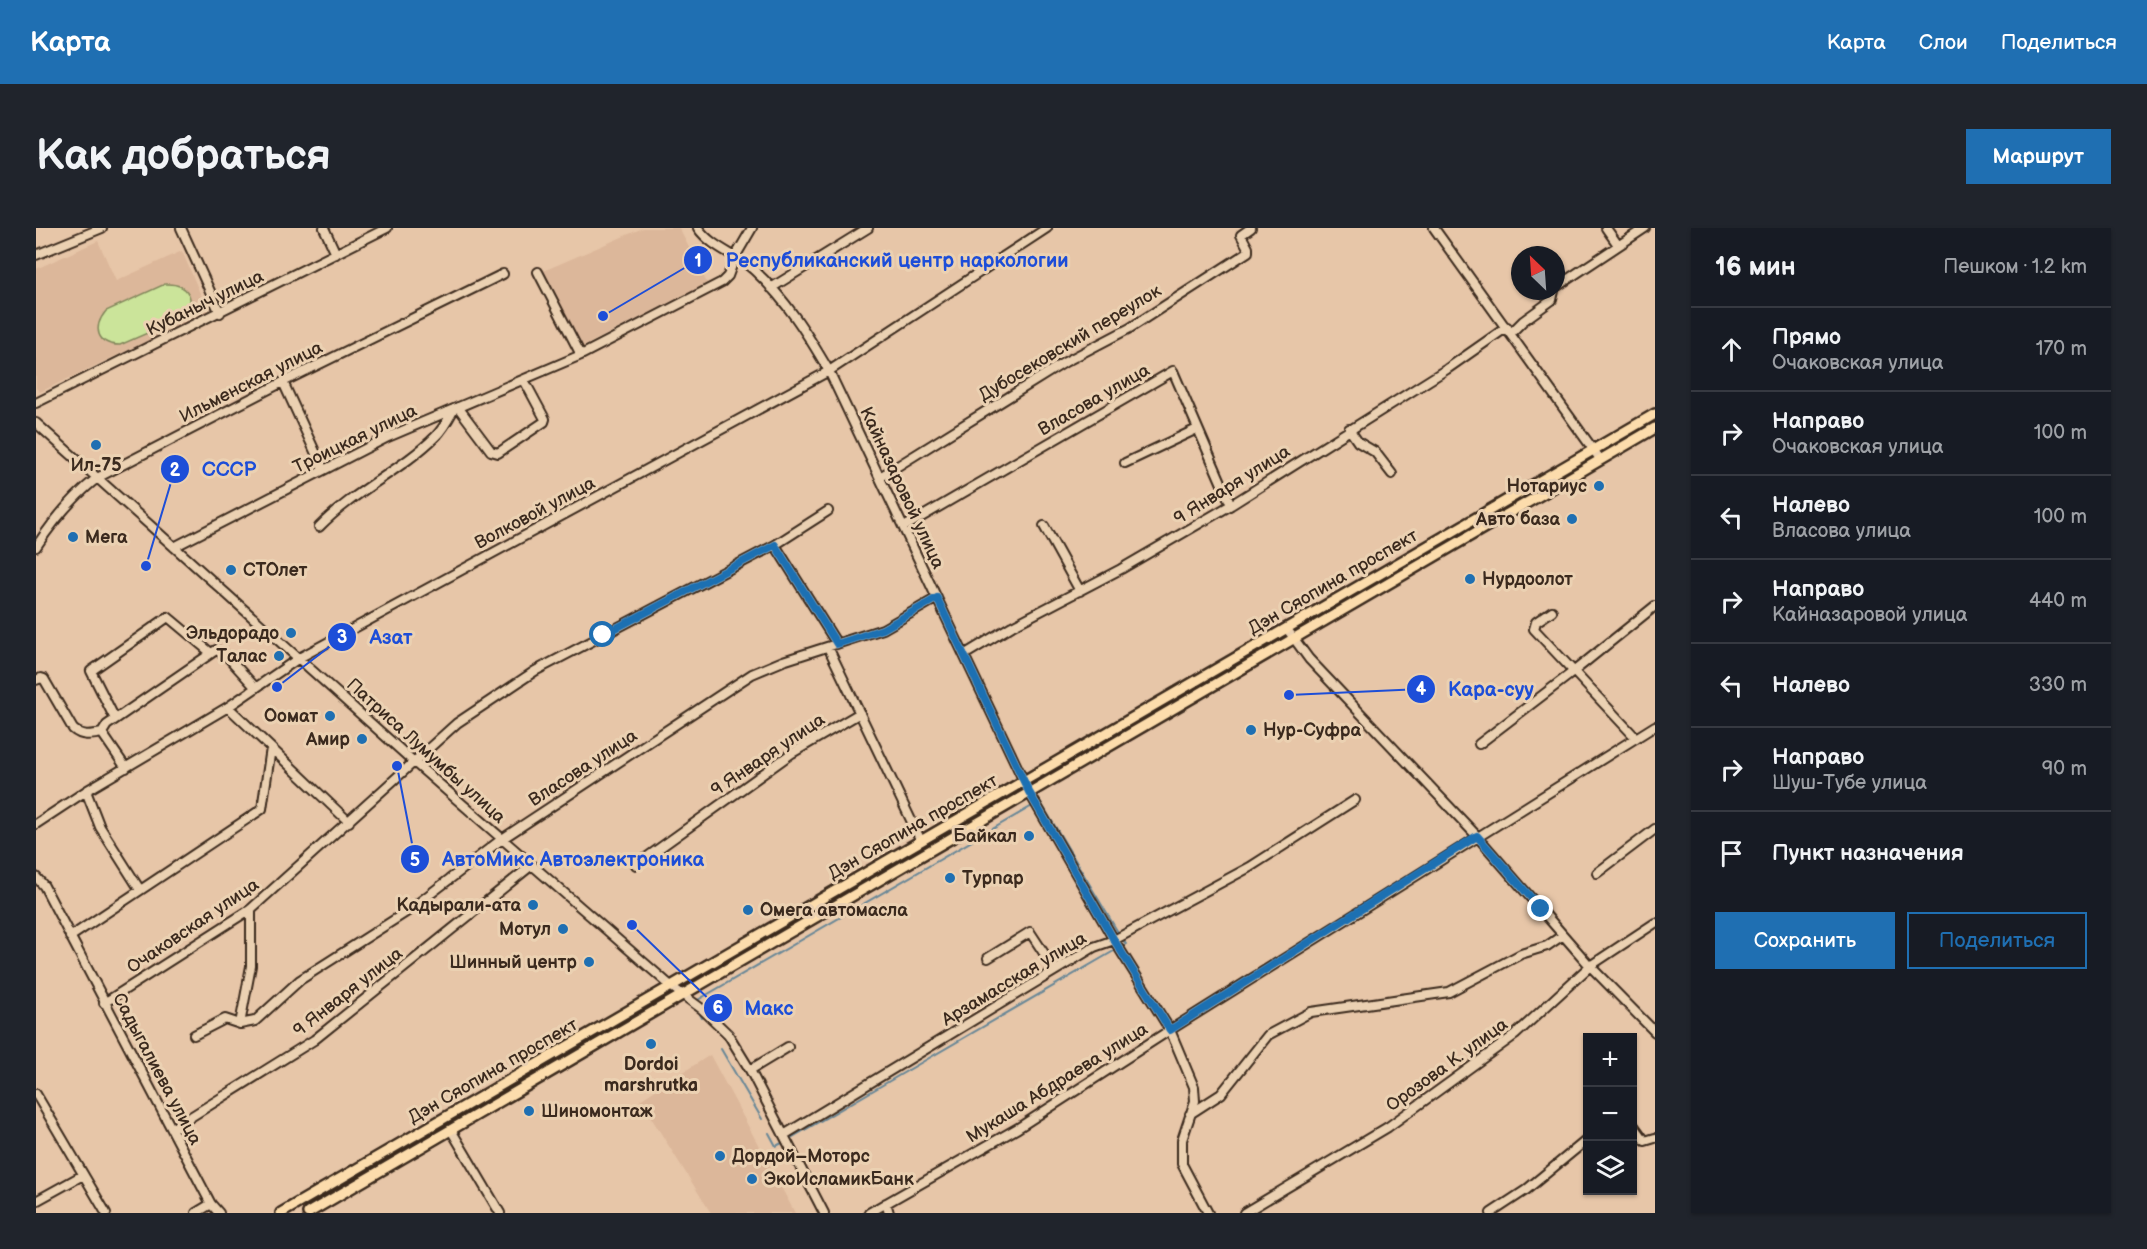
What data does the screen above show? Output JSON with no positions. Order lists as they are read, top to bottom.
{
  "streets": {
    "main road": ["Дэн Сяопина проспект"],
    "street": [
      "Кубаныч улица",
      "Дубосековский переулок",
      "Ильменская улица",
      "Власова улица",
      "Троицкая улица",
      "9 Января улица",
      "Кайназаровой улица",
      "Волковой улица",
      "Патриса Лумумбы улица",
      "Очаковская улица",
      "Арзамасская улица",
      "Орозова К. улица",
      "Садыгалиева улица",
      "Мукаша Абдраева улица"
    ]
  },
  "crossings": [
    ["Дубосековский переулок", "Кайназаровой улица"],
    ["Ильменская улица", "Патриса Лумумбы улица"],
    ["Власова улица", "9 Января улица"],
    ["Власова улица", "Кайназаровой улица"],
    ["Власова улица", "Патриса Лумумбы улица"],
    ["Троицкая улица", "Кайназаровой улица"],
    ["Троицкая улица", "Патриса Лумумбы улица"],
    ["9 Января улица", "Кайназаровой улица"],
    ["9 Января улица", "Патриса Лумумбы улица"],
    ["9 Января улица", "Садыгалиева улица"],
    ["Кайназаровой улица", "Волковой улица"],
    ["Кайназаровой улица", "Дэн Сяопина проспект"],
    ["Кайназаровой улица", "Арзамасская улица"],
    ["Кайназаровой улица", "Мукаша Абдраева улица"],
    ["Волковой улица", "Патриса Лумумбы улица"],
    ["Дэн Сяопина проспект", "Патриса Лумумбы улица"],
    ["Патриса Лумумбы улица", "Очаковская улица"],
    ["Патриса Лумумбы улица", "Арзамасская улица"],
    ["Очаковская улица", "Садыгалиева улица"]
  ],
  "places": [
    "Республиканский центр наркологии",
    "Ил-75",
    "Нотариус",
    "Авто база",
    "Мега",
    "СССР",
    "СТОлет",
    "Нурдоолот",
    "Эльдорадо",
    "Талас",
    "Азат",
    "Кара-суу",
    "Оомат",
    "Нур-Суфра",
    "Амир",
    "АвтоМикс Автоэлектроника",
    "Байкал",
    "Турпар",
    "Кадырали-ата",
    "Омега автомасла",
    "Макс",
    "Мотул",
    "Шинный центр",
    "Dordoi marshrutka",
    "Шиномонтаж",
    "Дордой–Моторс",
    "ЭкоИсламикБанк"
  ],
  "north": "top left",
  "page": {
    "header": "Карта",
    "nav": ["Карта", "Слои", "Поделиться"],
    "buttons": [
      "Маршрут",
      ["Сохранить", "Поделиться"]
    ],
    "title": "Как добраться",
    "heading": ["16 мин", "Пешком · 1.2 km"],
    "list": [
      ["Прямо", "Очаковская улица", "170 m"],
      ["Направо", "Очаковская улица", "100 m"],
      ["Налево", "Власова улица", "100 m"],
      ["Направо", "Кайназаровой улица", "440 m"],
      ["Налево", "330 m"],
      ["Направо", "Шуш-Тубе улица", "90 m"],
      "Пункт назначения"
    ],
    "map_buttons": ["+", "−"]
  }
}
